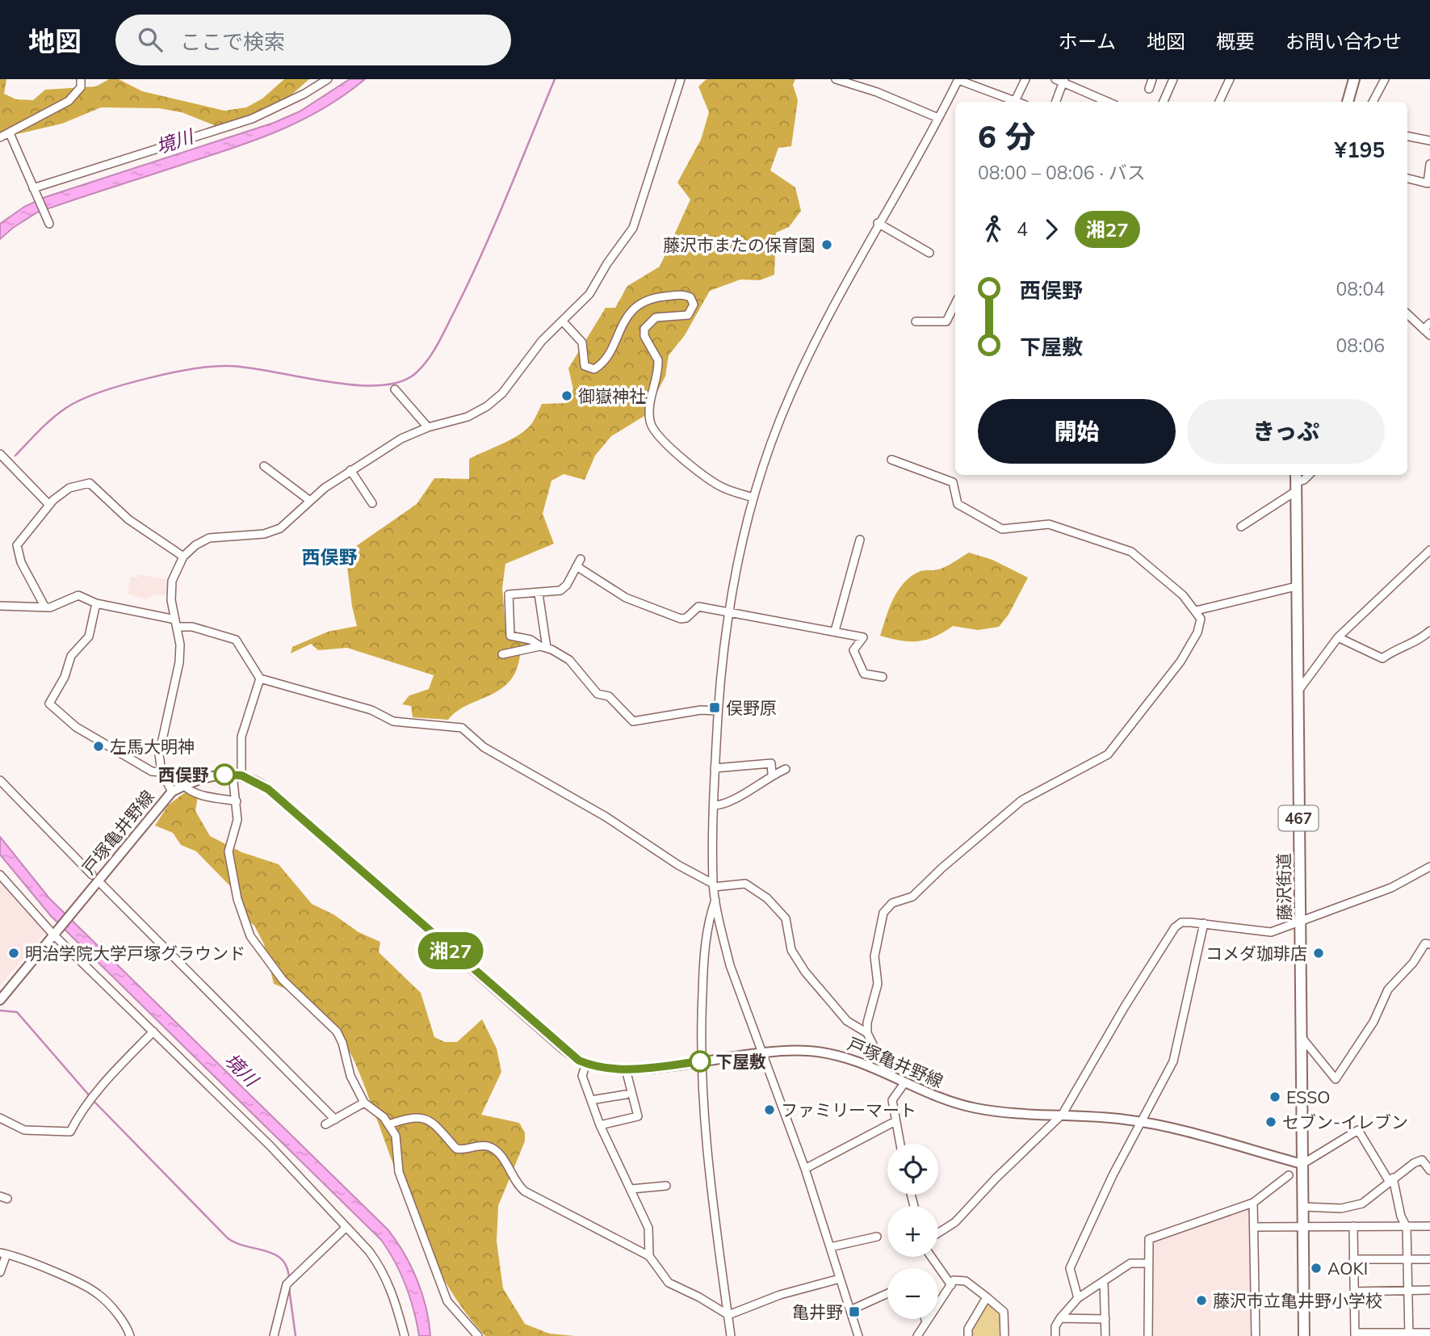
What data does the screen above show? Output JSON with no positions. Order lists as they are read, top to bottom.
{
  "streets": {
    "highway": ["467", "藤沢街道"],
    "main road": ["戸塚亀井野線"]
  },
  "crossings": [
    ["戸塚亀井野線", "藤沢街道"]
  ],
  "districts": ["西俣野"],
  "water": ["境川"],
  "places": {
    "other": [
      "藤沢市またの保育園",
      "御嶽神社",
      "左馬大明神",
      "西俣野",
      "明治学院大学戸塚グラウンド",
      "コメダ珈琲店",
      "下屋敷",
      "ESSO",
      "ファミリーマート",
      "セブン-イレブン",
      "AOKI",
      "藤沢市立亀井野小学校"
    ],
    "transit": ["俣野原", "亀井野"]
  },
  "lines": ["bus line 湘27"],
  "page": {
    "header": "地図",
    "search": "ここで検索",
    "nav": [
      "ホーム",
      "地図",
      "概要",
      "お問い合わせ"
    ],
    "on_map": "湘27",
    "heading": ["6 分", "08:00 – 08:06 · バス", "¥195"],
    "legs": ["4", "湘27"],
    "list": [
      {
        "name": "西俣野",
        "value": "08:04"
      },
      {
        "name": "下屋敷",
        "value": "08:06"
      }
    ],
    "buttons": ["開始", "きっぷ"],
    "map_buttons": ["+", "−"]
  }
}
